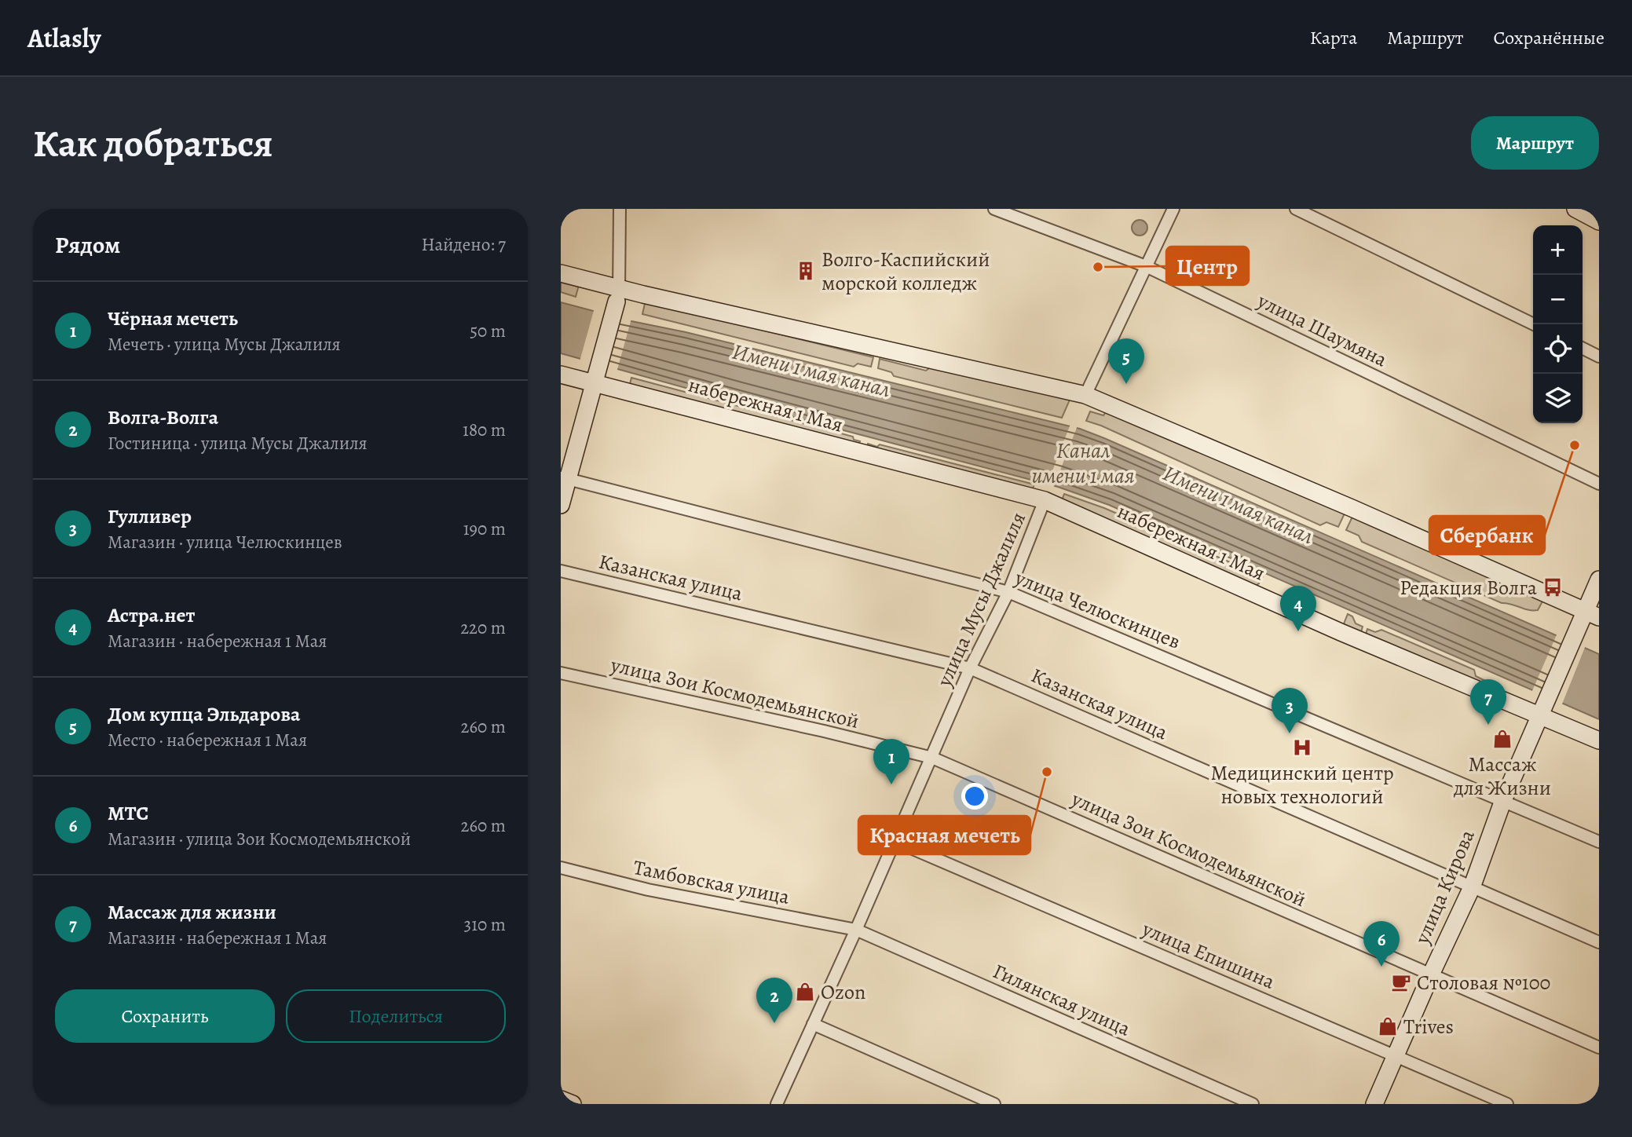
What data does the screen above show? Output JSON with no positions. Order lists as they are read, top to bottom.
{
  "streets": {
    "main road": ["набережная 1 Мая", "улица Кирова"],
    "street": [
      "улица Шаумяна",
      "Казанская улица",
      "улица Мусы Джалиля",
      "улица Челюскинцев",
      "улица Зои Космодемьянской",
      "Тамбовская улица",
      "улица Епишина",
      "Гилянская улица"
    ]
  },
  "crossings": [
    ["набережная 1 Мая", "улица Мусы Джалиля"],
    ["набережная 1 Мая", "улица Кирова"],
    ["Казанская улица", "улица Мусы Джалиля"],
    ["Казанская улица", "улица Кирова"],
    ["улица Мусы Джалиля", "улица Челюскинцев"],
    ["улица Мусы Джалиля", "улица Зои Космодемьянской"],
    ["улица Мусы Джалиля", "Тамбовская улица"],
    ["улица Мусы Джалиля", "улица Епишина"],
    ["улица Мусы Джалиля", "Гилянская улица"],
    ["улица Челюскинцев", "улица Кирова"],
    ["улица Зои Космодемьянской", "улица Кирова"],
    ["Тамбовская улица", "Гилянская улица"],
    ["улица Кирова", "улица Епишина"]
  ],
  "water": ["Имени 1 мая канал", "Канал имени 1 мая"],
  "places": {
    "other": ["Центр", "Сбербанк", "Красная мечеть"],
    "building": ["Волго-Каспийский морской колледж"],
    "bus stop": ["Редакция Волга"],
    "shop": ["Массаж для Жизни", "Ozon", "Trives"],
    "hospital": ["Медицинский центр новых технологий"],
    "cafe": ["Столовая №100"]
  },
  "page": {
    "header": "Atlasly",
    "nav": ["Карта", "Маршрут", "Сохранённые"],
    "buttons": [
      "Маршрут",
      ["Сохранить", "Поделиться"]
    ],
    "title": "Как добраться",
    "heading": ["Рядом", "Найдено: 7"],
    "map_buttons": ["+", "−"],
    "list": [
      {
        "mark": "1",
        "name": "Чёрная мечеть",
        "note": "Мечеть · улица Мусы Джалиля",
        "value": "50 m"
      },
      {
        "mark": "2",
        "name": "Волга-Волга",
        "note": "Гостиница · улица Мусы Джалиля",
        "value": "180 m"
      },
      {
        "mark": "3",
        "name": "Гулливер",
        "note": "Магазин · улица Челюскинцев",
        "value": "190 m"
      },
      {
        "mark": "4",
        "name": "Астра.нет",
        "note": "Магазин · набережная 1 Мая",
        "value": "220 m"
      },
      {
        "mark": "5",
        "name": "Дом купца Эльдарова",
        "note": "Место · набережная 1 Мая",
        "value": "260 m"
      },
      {
        "mark": "6",
        "name": "МТС",
        "note": "Магазин · улица Зои Космодемьянской",
        "value": "260 m"
      },
      {
        "mark": "7",
        "name": "Массаж для жизни",
        "note": "Магазин · набережная 1 Мая",
        "value": "310 m"
      }
    ],
    "pins": [
      "5",
      "4",
      "7",
      "3",
      "1",
      "6",
      "2"
    ]
  }
}
